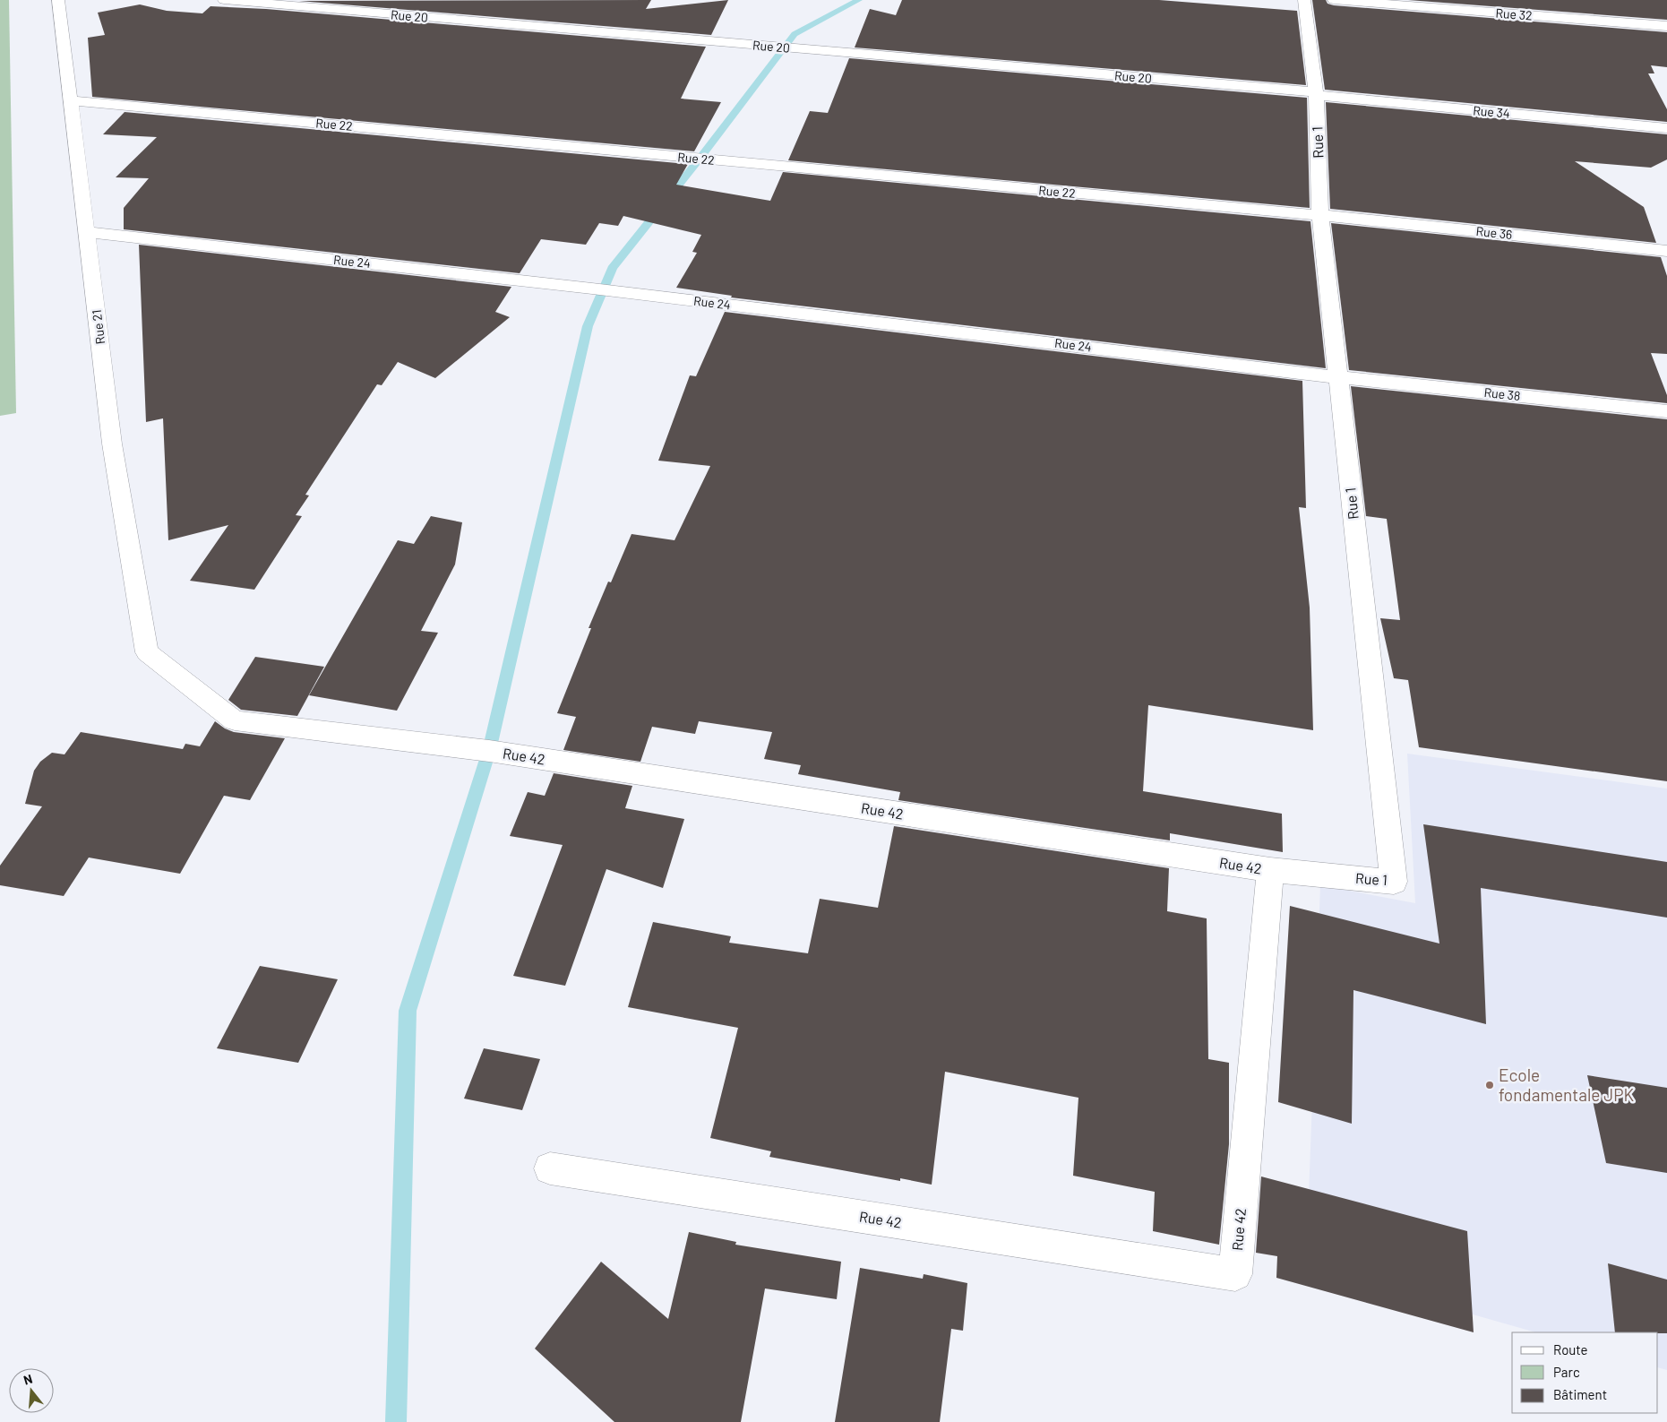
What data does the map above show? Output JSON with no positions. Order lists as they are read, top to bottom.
{
  "streets": {
    "street": [
      "Rue 32",
      "Rue 20",
      "Rue 34",
      "Rue 22",
      "Rue 1",
      "Rue 36",
      "Rue 24",
      "Rue 21",
      "Rue 38",
      "Rue 42"
    ]
  },
  "crossings": [
    ["Rue 20", "Rue 34"],
    ["Rue 20", "Rue 1"],
    ["Rue 34", "Rue 1"],
    ["Rue 22", "Rue 1"],
    ["Rue 22", "Rue 36"],
    ["Rue 22", "Rue 21"],
    ["Rue 1", "Rue 36"],
    ["Rue 1", "Rue 24"],
    ["Rue 1", "Rue 38"],
    ["Rue 1", "Rue 42"],
    ["Rue 24", "Rue 21"],
    ["Rue 24", "Rue 38"],
    ["Rue 21", "Rue 42"]
  ],
  "places": ["Ecole fondamentale JPK"],
  "legend": ["Route", "Parc", "Bâtiment"],
  "north": "top"
}
